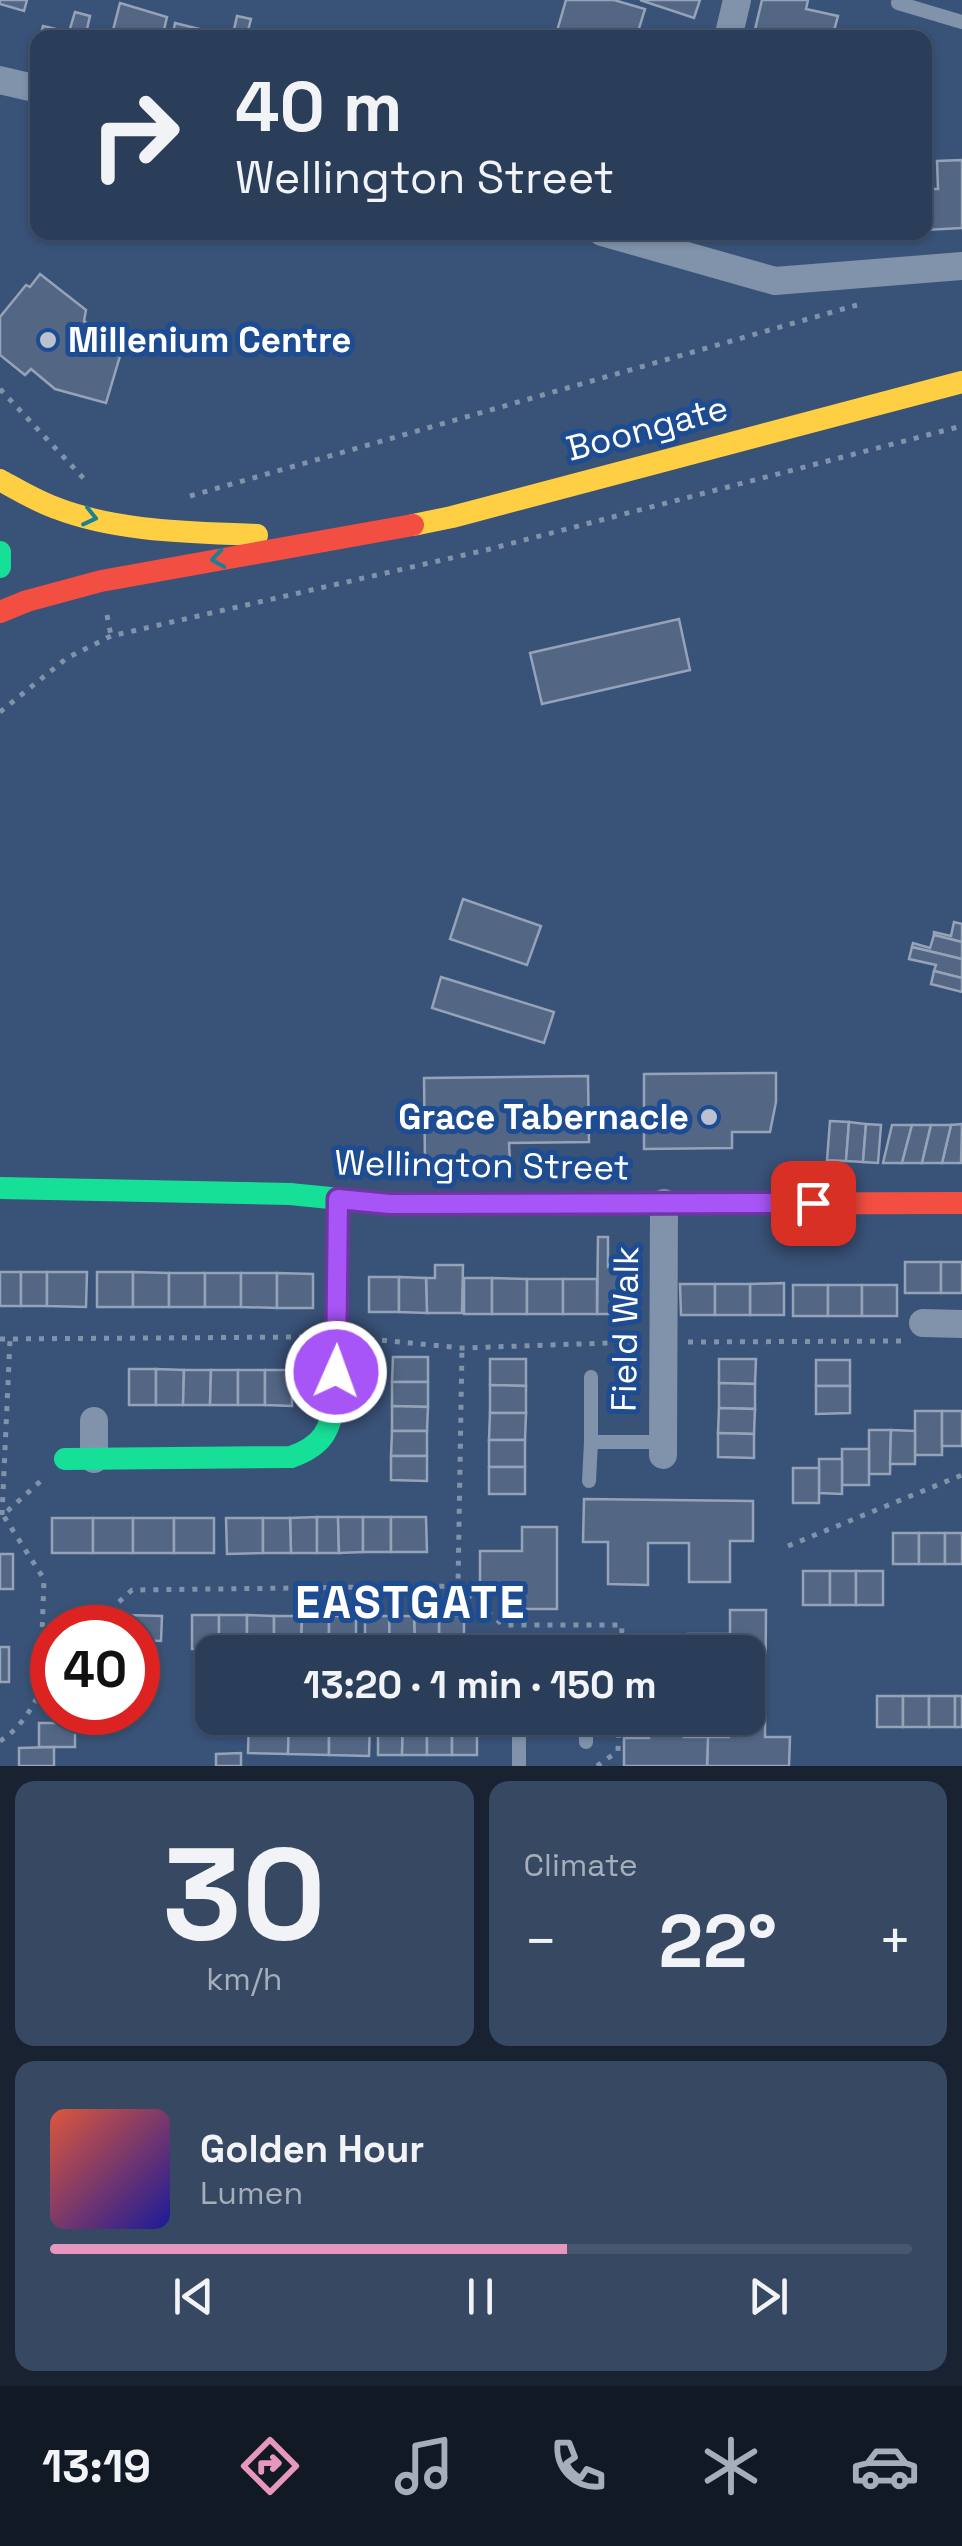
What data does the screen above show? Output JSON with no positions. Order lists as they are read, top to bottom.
{
  "streets": {
    "street": ["Boongate", "Wellington Street", "Field Walk"]
  },
  "crossings": [
    ["Wellington Street", "Field Walk"]
  ],
  "districts": ["EASTGATE"],
  "places": ["Millenium Centre", "Grace Tabernacle"],
  "page": {
    "turn": ["40 m", "Wellington Street"],
    "limit": "40",
    "trip": "13:20 · 1 min · 150 m",
    "tile": [
      ["30", "km/h"],
      "Climate"
    ],
    "heat": ["−", "22°", "+"],
    "song": ["Golden Hour", "Lumen"],
    "tabs": "13:19"
  }
}
